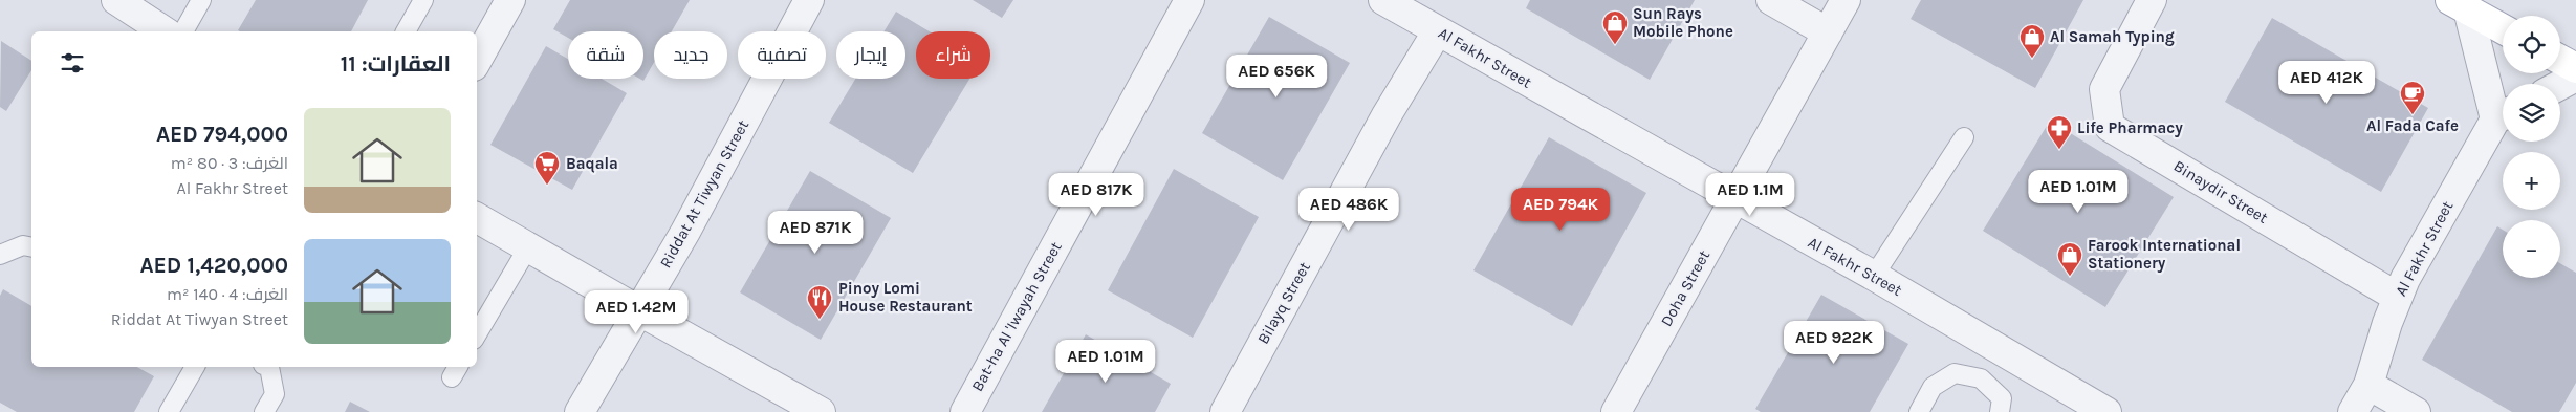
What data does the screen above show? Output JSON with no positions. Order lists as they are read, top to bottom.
{
  "streets": {
    "street": [
      "Al Fakhr Street",
      "Binaydir Street",
      "Riddat At Tiwyan Street",
      "Doha Street",
      "Bilayq Street",
      "Bat-ha Al 'Iwayah Street"
    ]
  },
  "crossings": [
    ["Al Fakhr Street", "Binaydir Street"],
    ["Al Fakhr Street", "Doha Street"],
    ["Al Fakhr Street", "Bilayq Street"]
  ],
  "places": {
    "shop": ["Sun Rays Mobile Phone", "Al Samah Typing", "Farook International Stationery"],
    "cafe": ["Al Fada Cafe"],
    "pharmacy": ["Life Pharmacy"],
    "supermarket": ["Baqala"],
    "restaurant": ["Pinoy Lomi House Restaurant"]
  },
  "page": {
    "map_buttons": ["+", "−"],
    "chip": [
      "شراء",
      "إيجار",
      "تصفية",
      "جديد",
      "شقة"
    ],
    "heading": "العقارات: 11",
    "price": [
      "AED 656K",
      "AED 412K",
      "AED 1.01M",
      "AED 817K",
      "AED 1.1M",
      "AED 486K",
      "AED 794K",
      "AED 871K",
      "AED 1.42M",
      "AED 922K",
      "AED 1.01M"
    ],
    "list": [
      {
        "name": "AED 794,000",
        "note": "الغرف: 3 · 80 m² · Al Fakhr Street"
      },
      {
        "name": "AED 1,420,000",
        "note": "الغرف: 4 · 140 m² · Riddat At Tiwyan Street"
      }
    ]
  }
}
